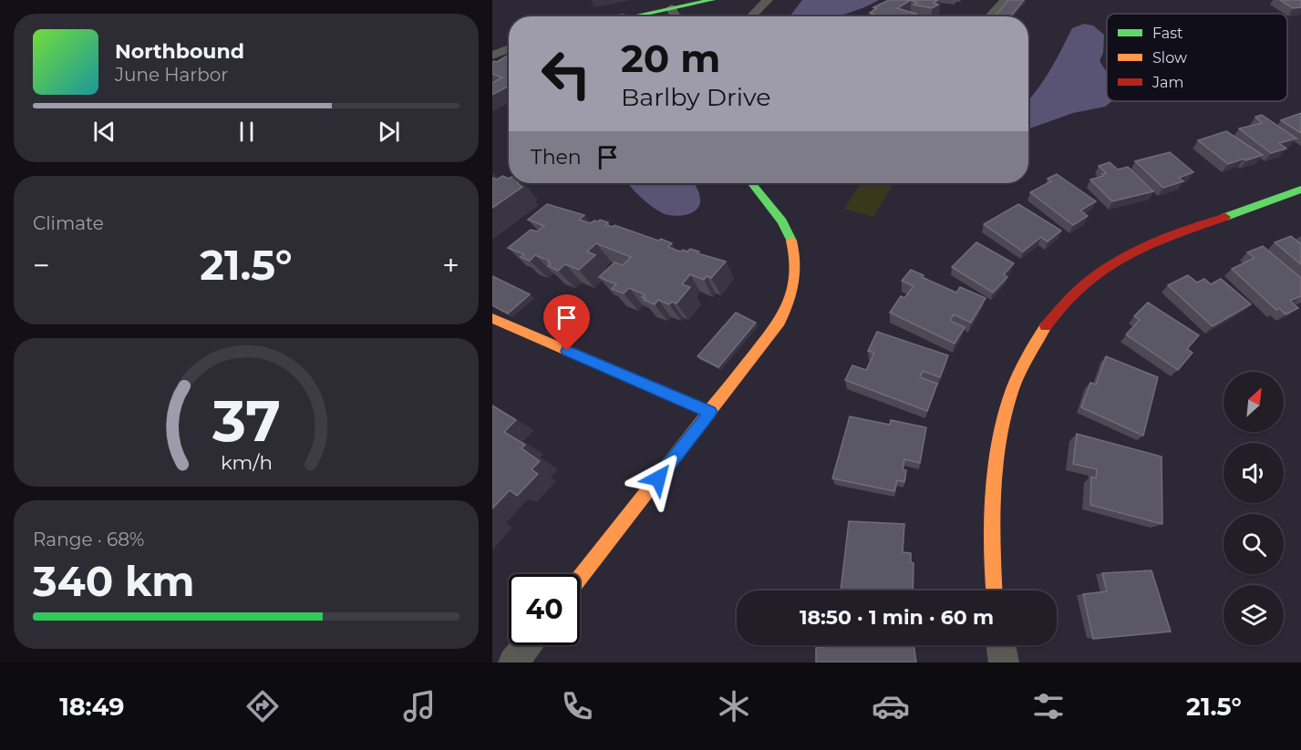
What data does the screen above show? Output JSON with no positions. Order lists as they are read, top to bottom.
{
  "legend": ["Fast", "Slow", "Jam"],
  "north": "top right",
  "page": {
    "turn": ["20 m", "Barlby Drive"],
    "song": ["Northbound", "June Harbor"],
    "then": "Then",
    "tile": [
      "Climate",
      ["Range · 68%", "340 km"]
    ],
    "heat": ["−", "21.5°", "+"],
    "limit": "40",
    "trip": "18:50 · 1 min · 60 m",
    "tabs": ["18:49", "21.5°"],
    "gauge": ["37", "km/h"]
  }
}
